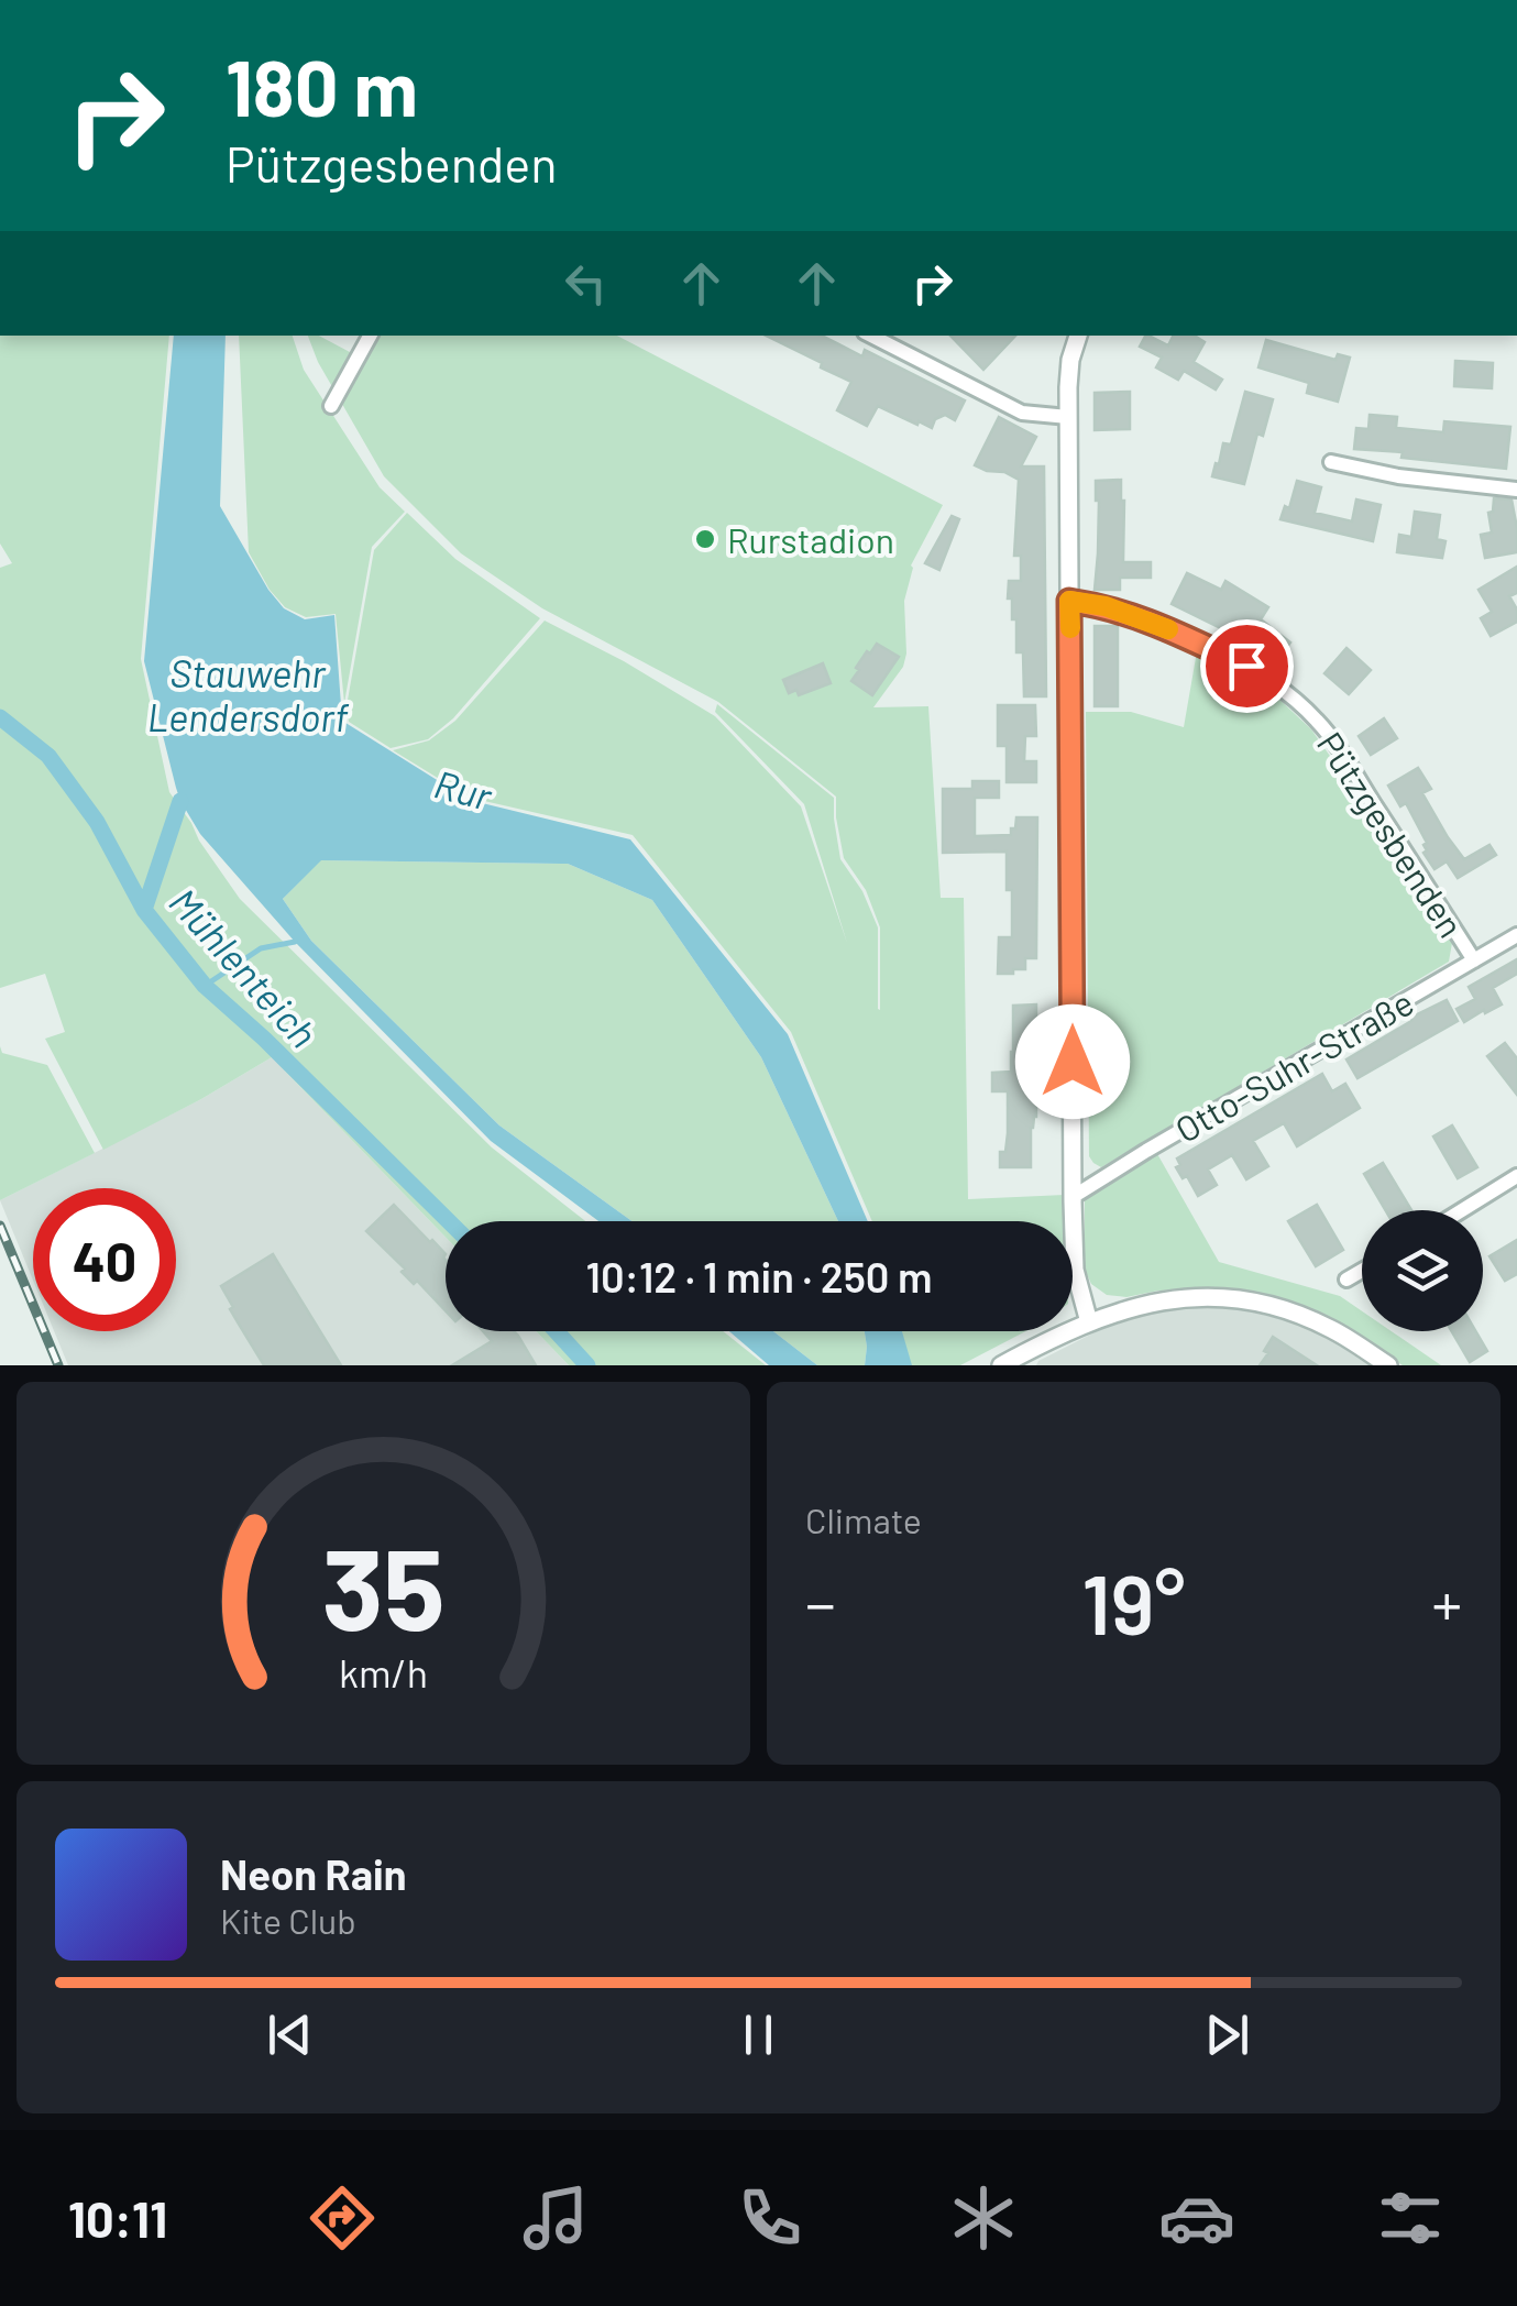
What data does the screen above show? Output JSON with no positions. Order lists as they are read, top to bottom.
{
  "streets": {
    "street": ["Pützgesbenden", "Otto-Suhr-Straße"]
  },
  "crossings": [
    ["Pützgesbenden", "Otto-Suhr-Straße"]
  ],
  "water": ["Stauwehr Lendersdorf", "Rur", "Mühlenteich"],
  "places": ["Rurstadion"],
  "page": {
    "turn": ["180 m", "Pützgesbenden"],
    "limit": "40",
    "trip": "10:12 · 1 min · 250 m",
    "tile": "Climate",
    "heat": ["−", "19°", "+"],
    "song": ["Neon Rain", "Kite Club"],
    "tabs": "10:11",
    "gauge": ["35", "km/h"]
  }
}
